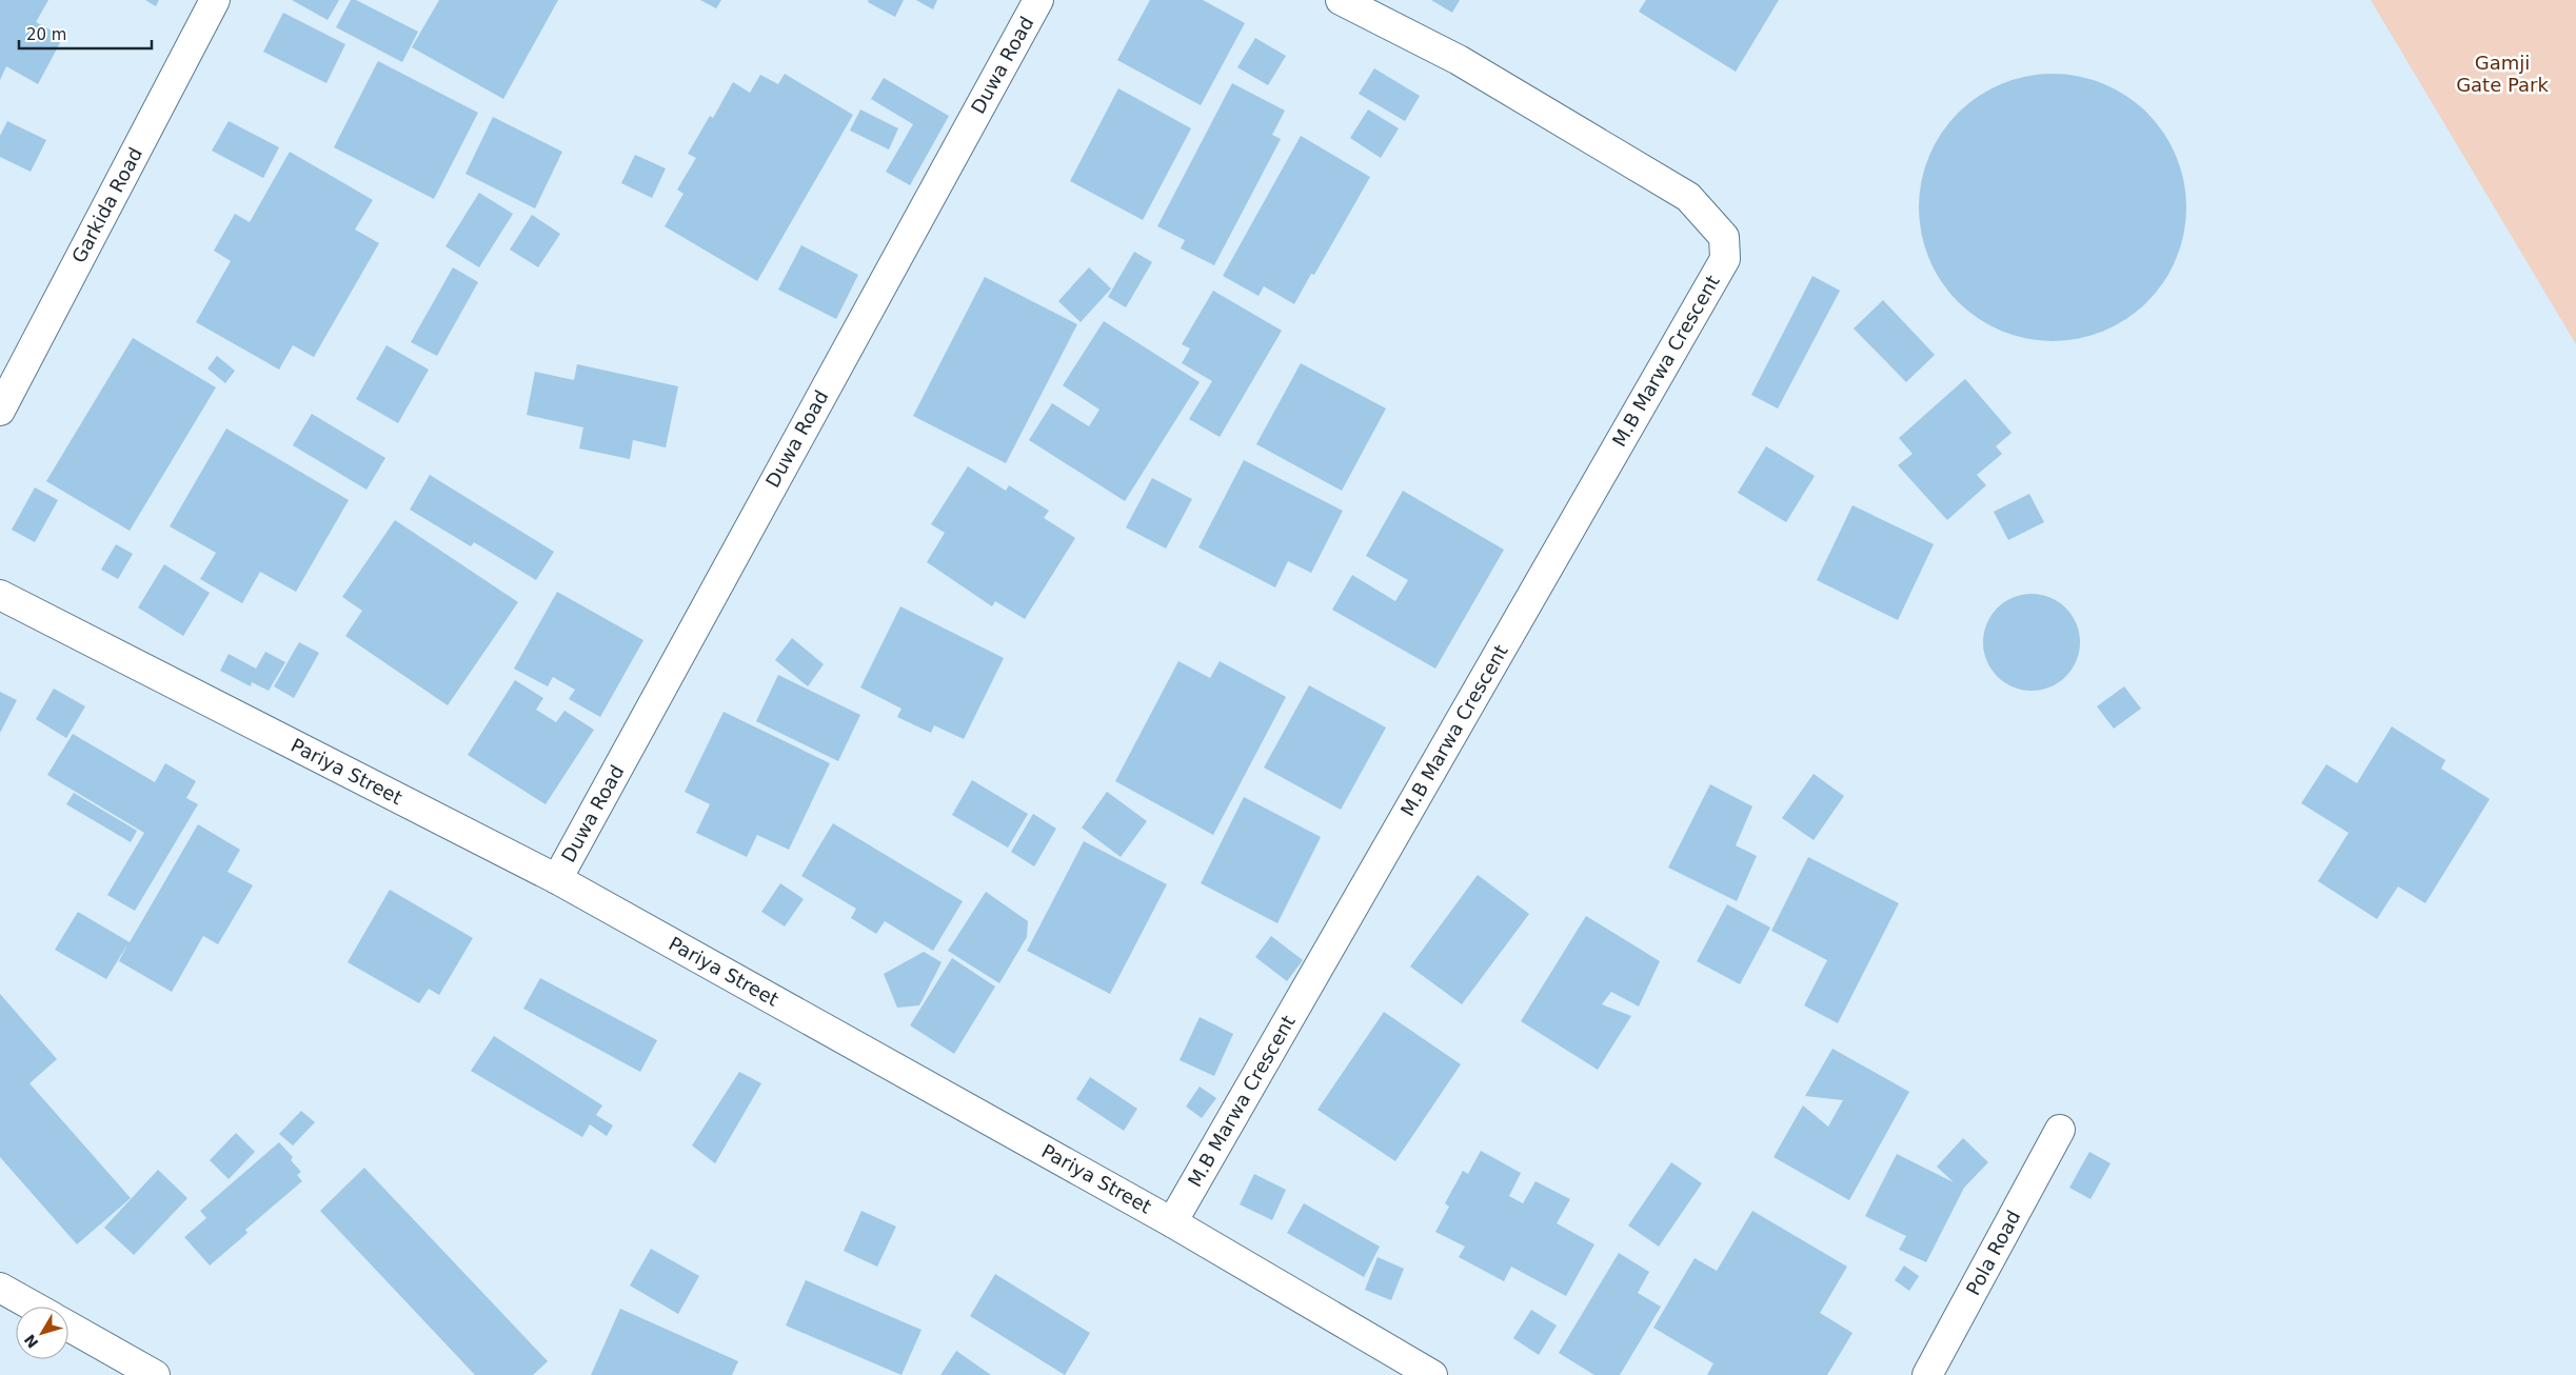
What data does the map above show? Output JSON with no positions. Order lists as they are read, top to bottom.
{
  "streets": {
    "street": [
      "Duwa Road",
      "Garkida Road",
      "M.B Marwa Crescent",
      "Pariya Street",
      "Pola Road"
    ]
  },
  "crossings": [
    ["Duwa Road", "Pariya Street"],
    ["M.B Marwa Crescent", "Pariya Street"]
  ],
  "parks": ["Gamji Gate Park"],
  "scale_bar": "20 m",
  "north": "bottom left"
}
